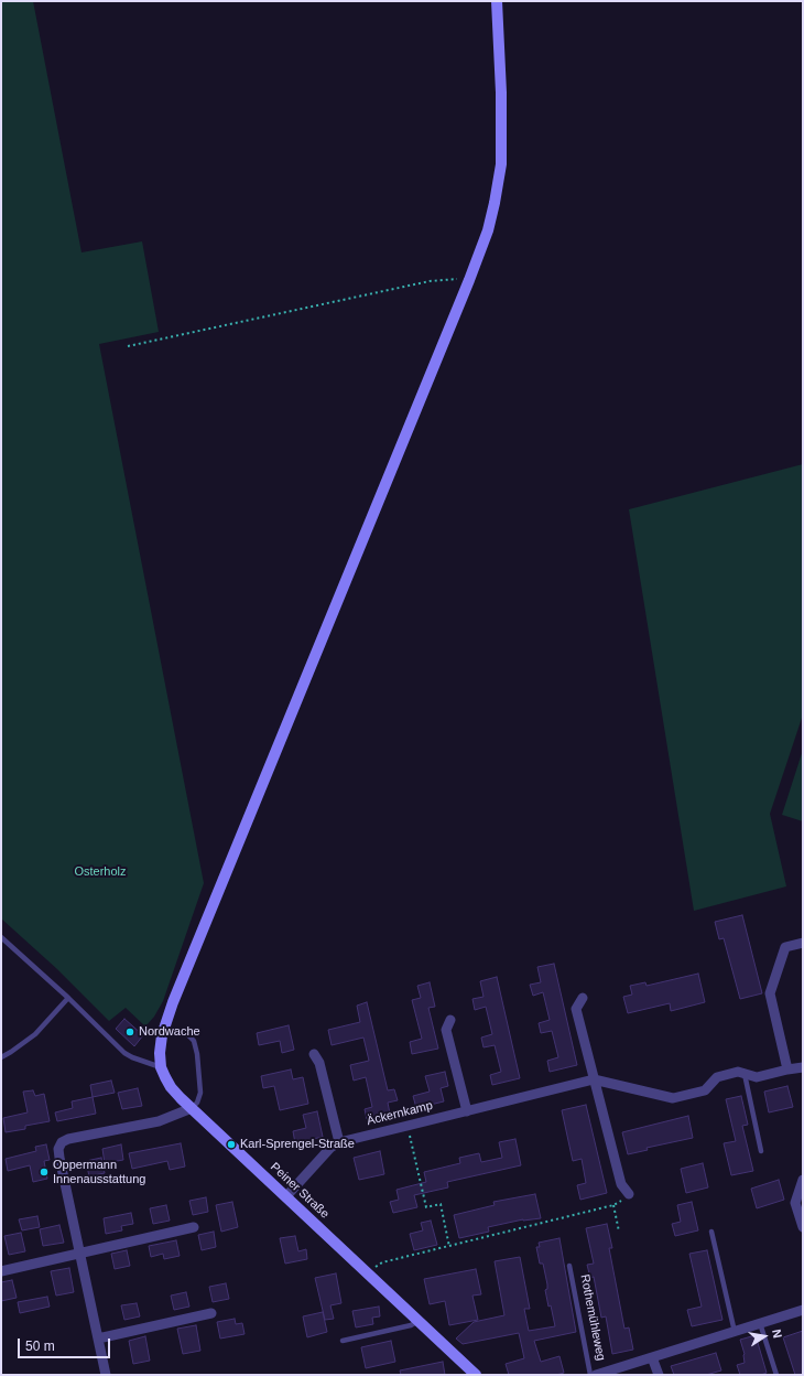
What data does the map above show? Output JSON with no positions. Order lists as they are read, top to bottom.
{
  "streets": {
    "main road": ["Peiner Straße"],
    "street": ["Äckernkamp", "Rothemühleweg"]
  },
  "crossings": [
    ["Äckernkamp", "Peiner Straße"]
  ],
  "parks": ["Osterholz"],
  "places": ["Nordwache", "Karl-Sprengel-Straße", "Oppermann Innenausstattung"],
  "scale_bar": "50 m",
  "north": "right"
}
